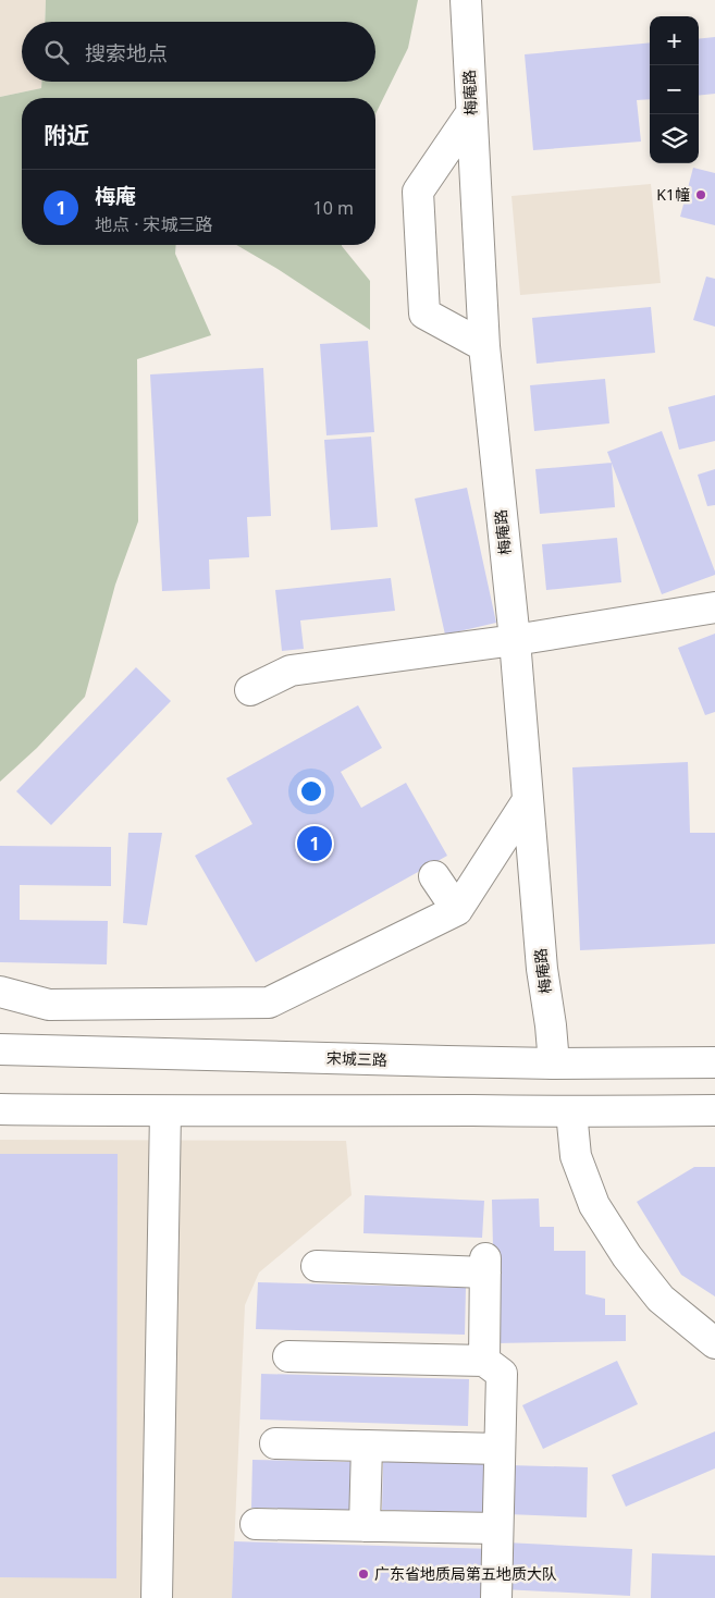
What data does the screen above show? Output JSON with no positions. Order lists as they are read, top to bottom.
{
  "streets": {
    "street": ["梅庵路", "宋城三路"]
  },
  "crossings": [
    ["梅庵路", "宋城三路"]
  ],
  "places": ["K1幢", "广东省地质局第五地质大队"],
  "page": {
    "map_buttons": ["+", "−"],
    "search": "搜索地点",
    "heading": "附近",
    "list": [
      {
        "mark": "1",
        "name": "梅庵",
        "note": "地点 · 宋城三路",
        "value": "10 m"
      }
    ],
    "pins": "1"
  }
}
